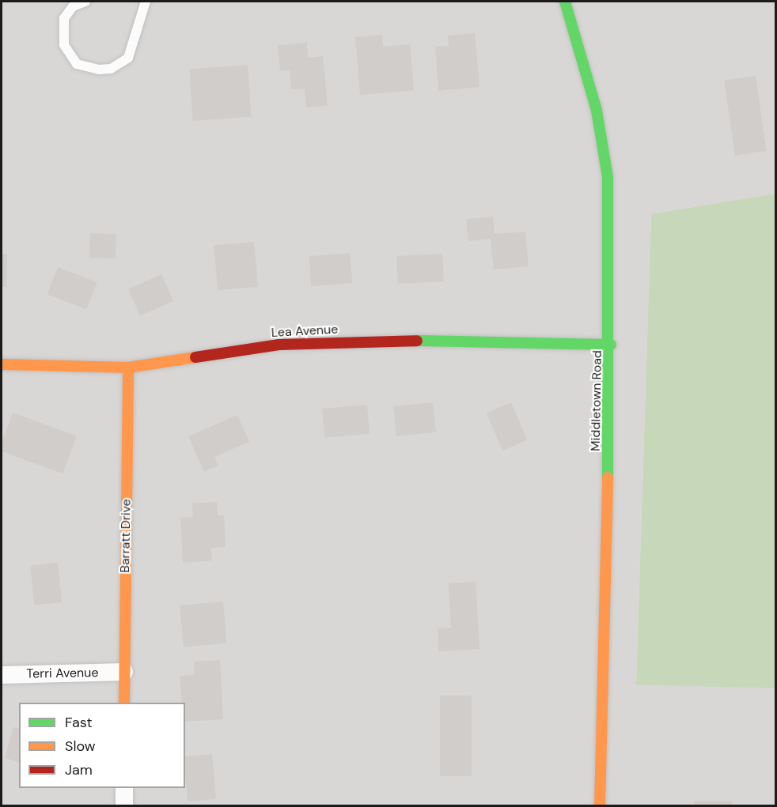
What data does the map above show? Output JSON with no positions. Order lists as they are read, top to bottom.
{
  "streets": {
    "street": [
      "Lea Avenue",
      "Middletown Road",
      "Barratt Drive",
      "Terri Avenue"
    ]
  },
  "crossings": [
    ["Lea Avenue", "Middletown Road"],
    ["Lea Avenue", "Barratt Drive"],
    ["Barratt Drive", "Terri Avenue"]
  ],
  "legend": ["Fast", "Slow", "Jam"]
}
